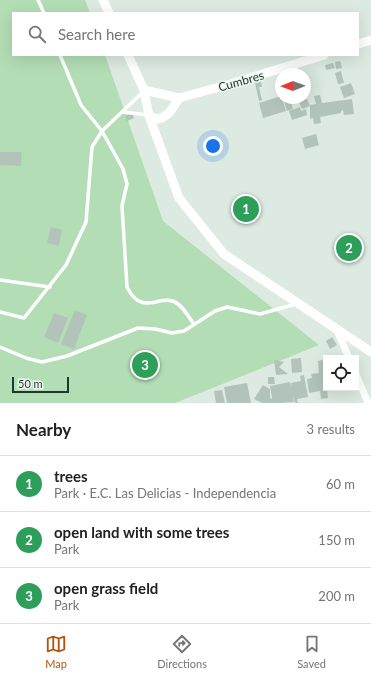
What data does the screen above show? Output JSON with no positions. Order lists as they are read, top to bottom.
{
  "streets": {
    "street": ["Cumbres"]
  },
  "scale_bar": "50 m",
  "north": "left",
  "page": {
    "search": "Search here",
    "pins": ["1", "2", "3"],
    "scale": "50 m",
    "heading": ["Nearby", "3 results"],
    "list": [
      {
        "mark": "1",
        "name": "trees",
        "note": "Park · E.C. Las Delicias - Independencia",
        "value": "60 m"
      },
      {
        "mark": "2",
        "name": "open land with some trees",
        "note": "Park",
        "value": "150 m"
      },
      {
        "mark": "3",
        "name": "open grass field",
        "note": "Park",
        "value": "200 m"
      }
    ],
    "nav": ["Map", "Directions", "Saved"]
  }
}
